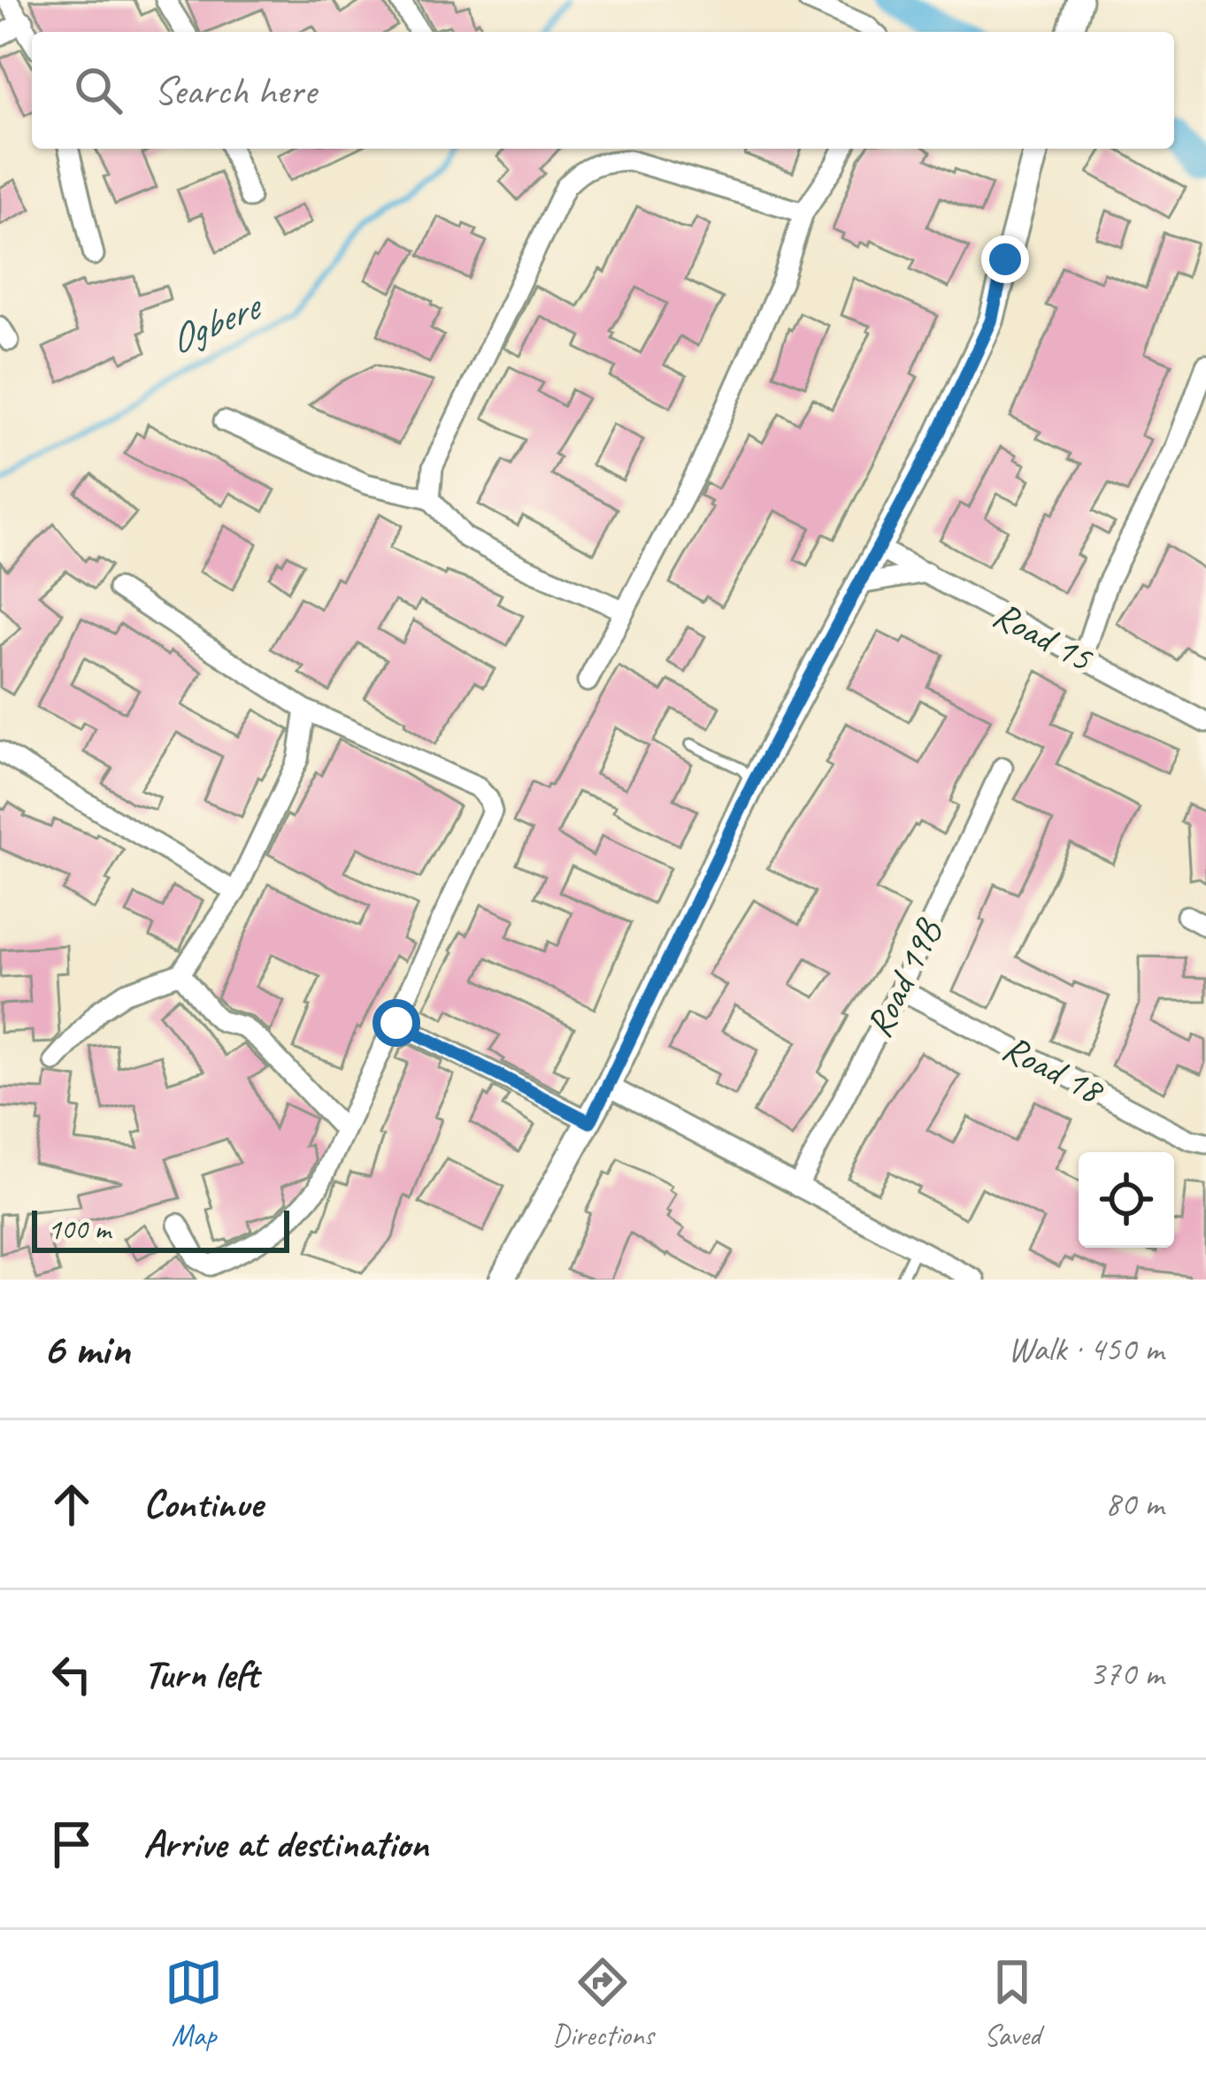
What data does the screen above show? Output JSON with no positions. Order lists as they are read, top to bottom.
{
  "streets": {
    "street": ["Road 15", "Road 19B", "Road 18"]
  },
  "crossings": [
    ["Road 19B", "Road 18"]
  ],
  "water": ["Ogbere"],
  "scale_bar": "100 m",
  "page": {
    "search": "Search here",
    "scale": "100 m",
    "heading": ["6 min", "Walk · 450 m"],
    "list": [
      ["Continue", "80 m"],
      ["Turn left", "370 m"],
      "Arrive at destination"
    ],
    "nav": ["Map", "Directions", "Saved"]
  }
}
